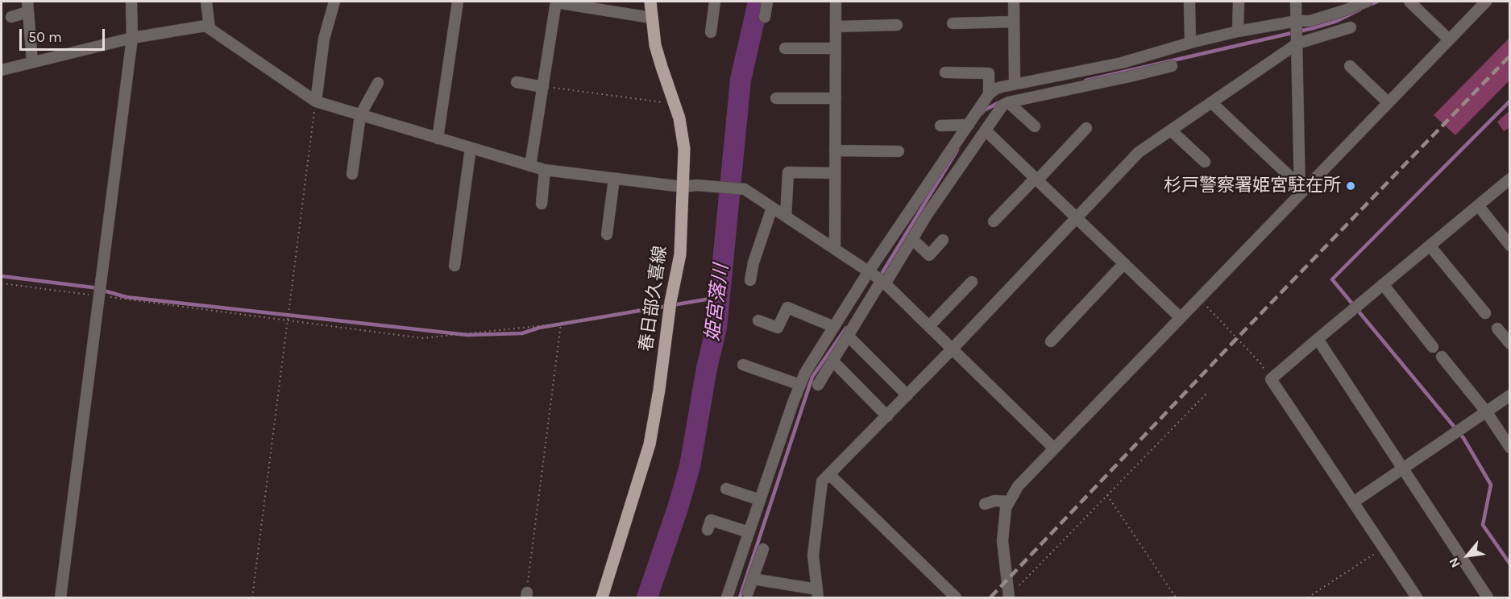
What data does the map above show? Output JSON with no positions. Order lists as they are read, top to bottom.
{
  "streets": {
    "main road": ["春日部久喜線"]
  },
  "water": ["姫宮落川"],
  "places": ["杉戸警察署姫宮駐在所"],
  "scale_bar": "50 m",
  "north": "bottom left"
}
